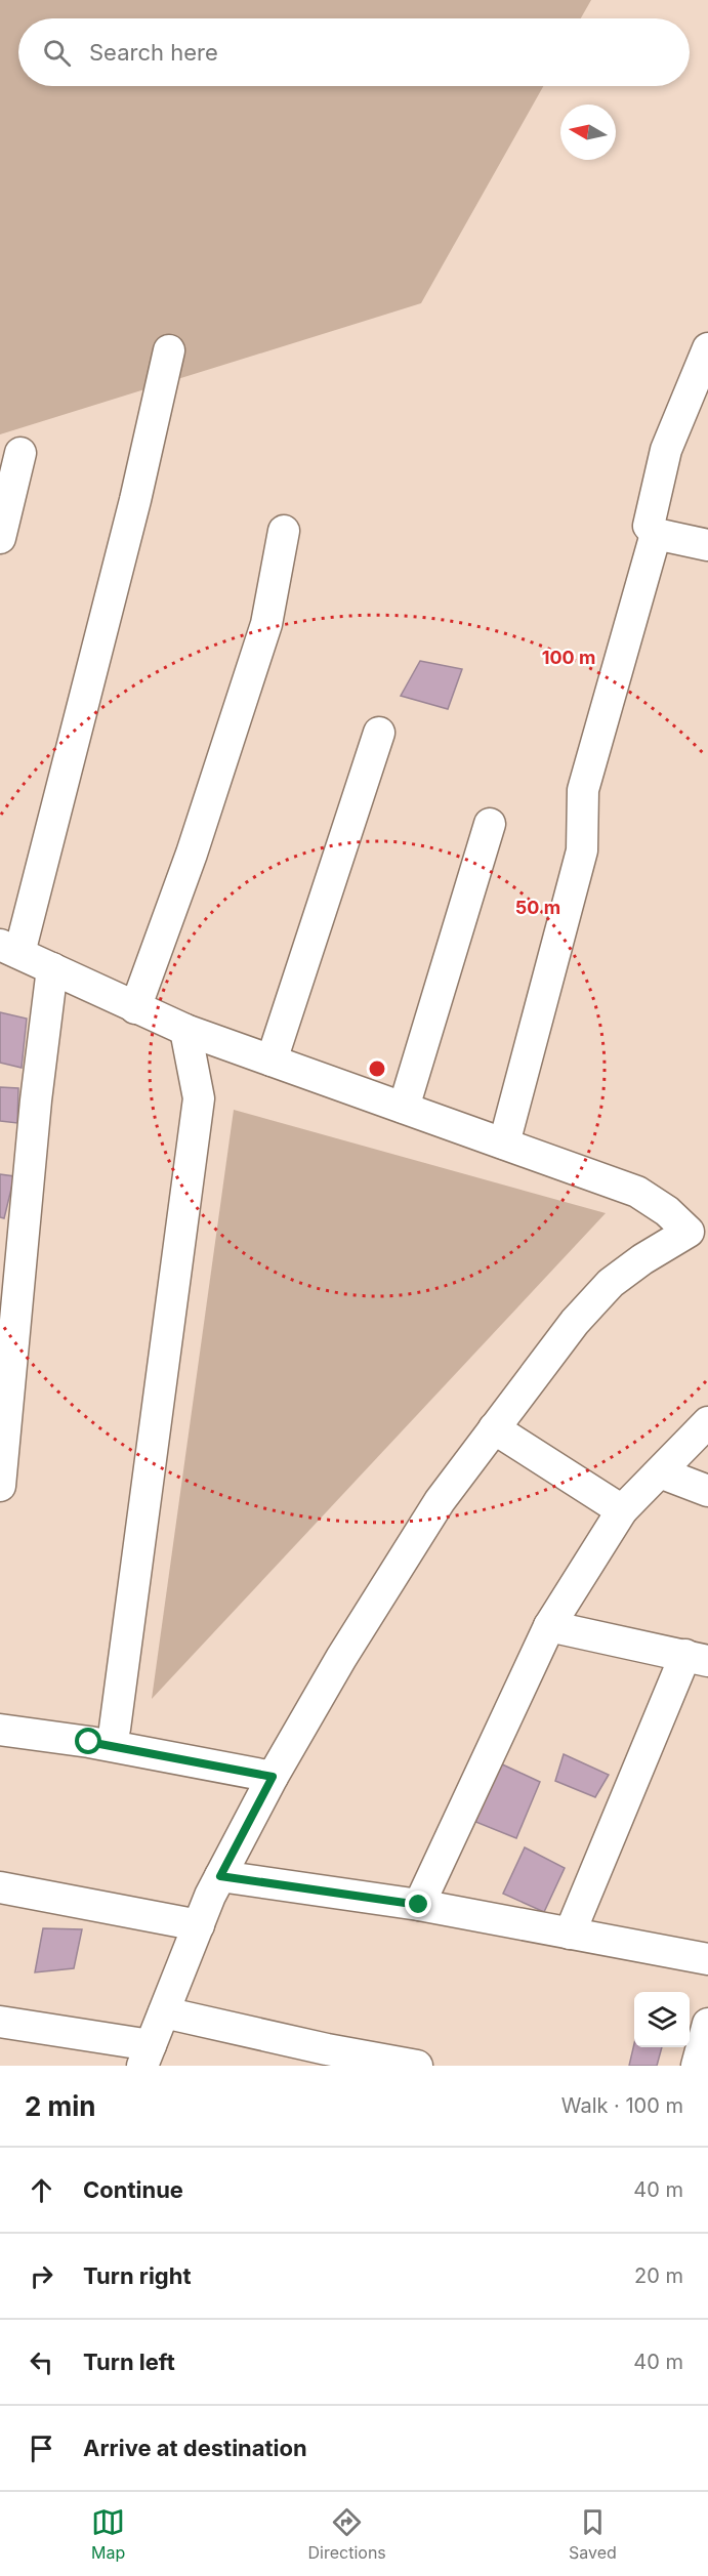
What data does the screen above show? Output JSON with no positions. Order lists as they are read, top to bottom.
{
  "north": "left",
  "page": {
    "search": "Search here",
    "heading": ["2 min", "Walk · 100 m"],
    "list": [
      ["Continue", "40 m"],
      ["Turn right", "20 m"],
      ["Turn left", "40 m"],
      "Arrive at destination"
    ],
    "nav": ["Map", "Directions", "Saved"]
  },
  "rings": ["100 m", "50 m"]
}
